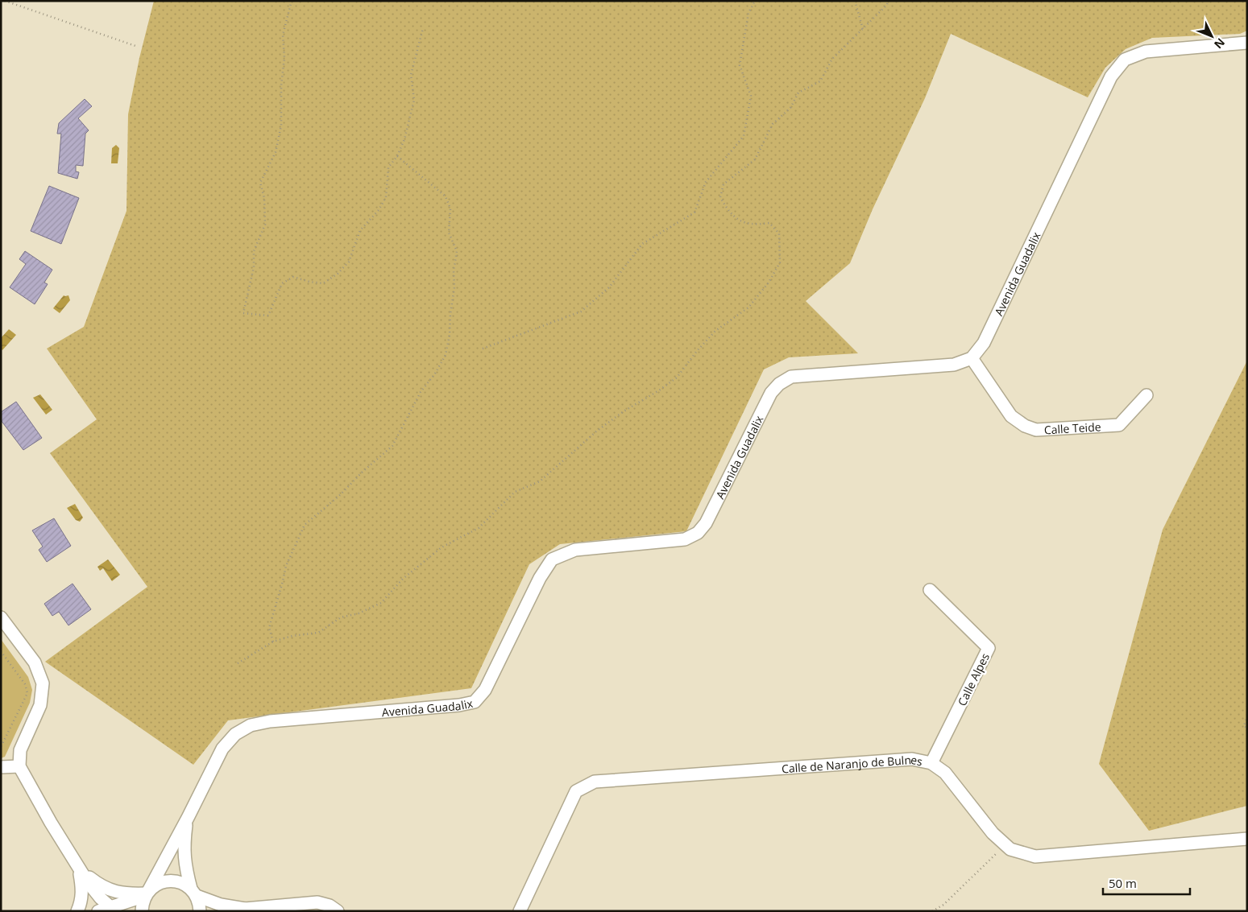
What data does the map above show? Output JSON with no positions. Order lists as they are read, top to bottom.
{
  "streets": {
    "street": [
      "Avenida Guadalix",
      "Calle Teide",
      "Calle Alpes",
      "Calle de Naranjo de Bulnes"
    ]
  },
  "crossings": [
    ["Avenida Guadalix", "Calle Teide"],
    ["Calle Alpes", "Calle de Naranjo de Bulnes"]
  ],
  "scale_bar": "50 m",
  "north": "bottom right"
}
